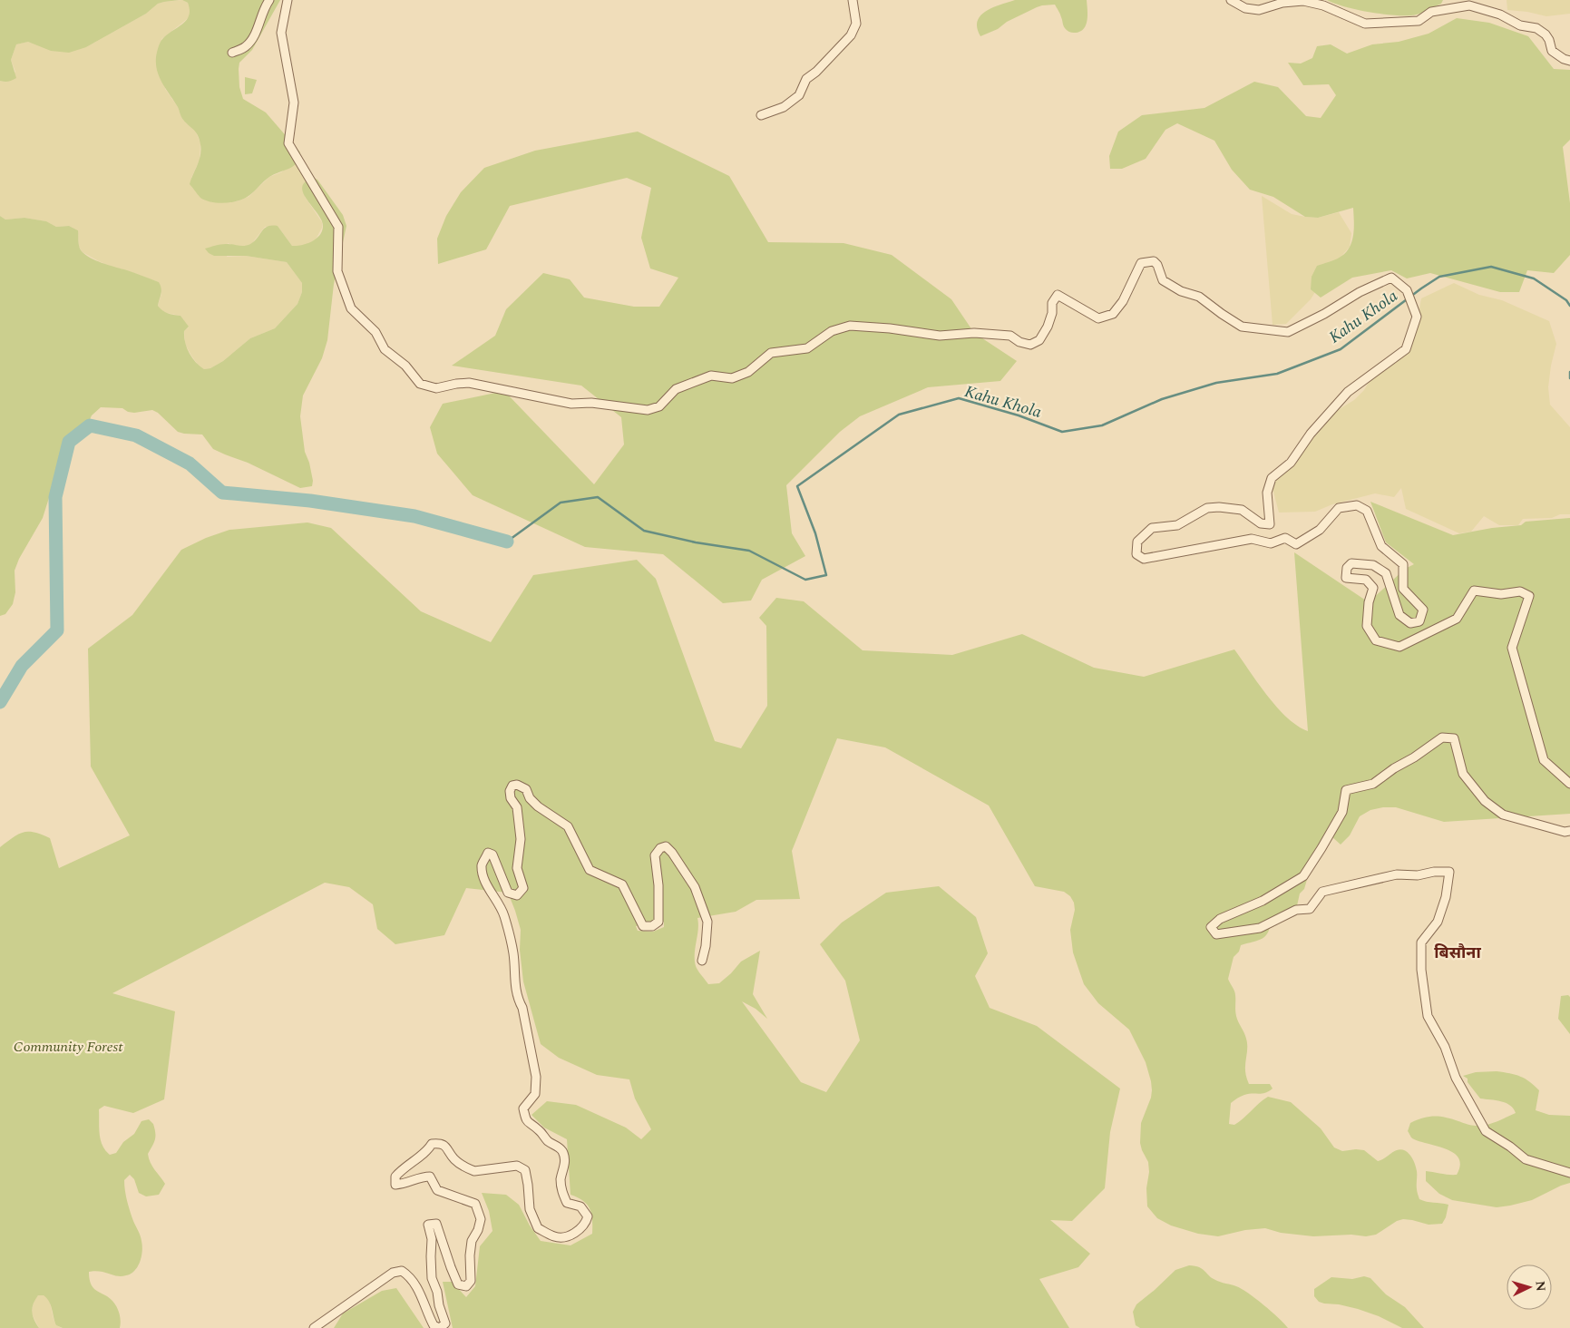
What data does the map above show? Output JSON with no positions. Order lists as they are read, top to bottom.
{
  "districts": ["बिसौना"],
  "water": ["Kahu Khola"],
  "parks": ["Community Forest"],
  "north": "right"
}
